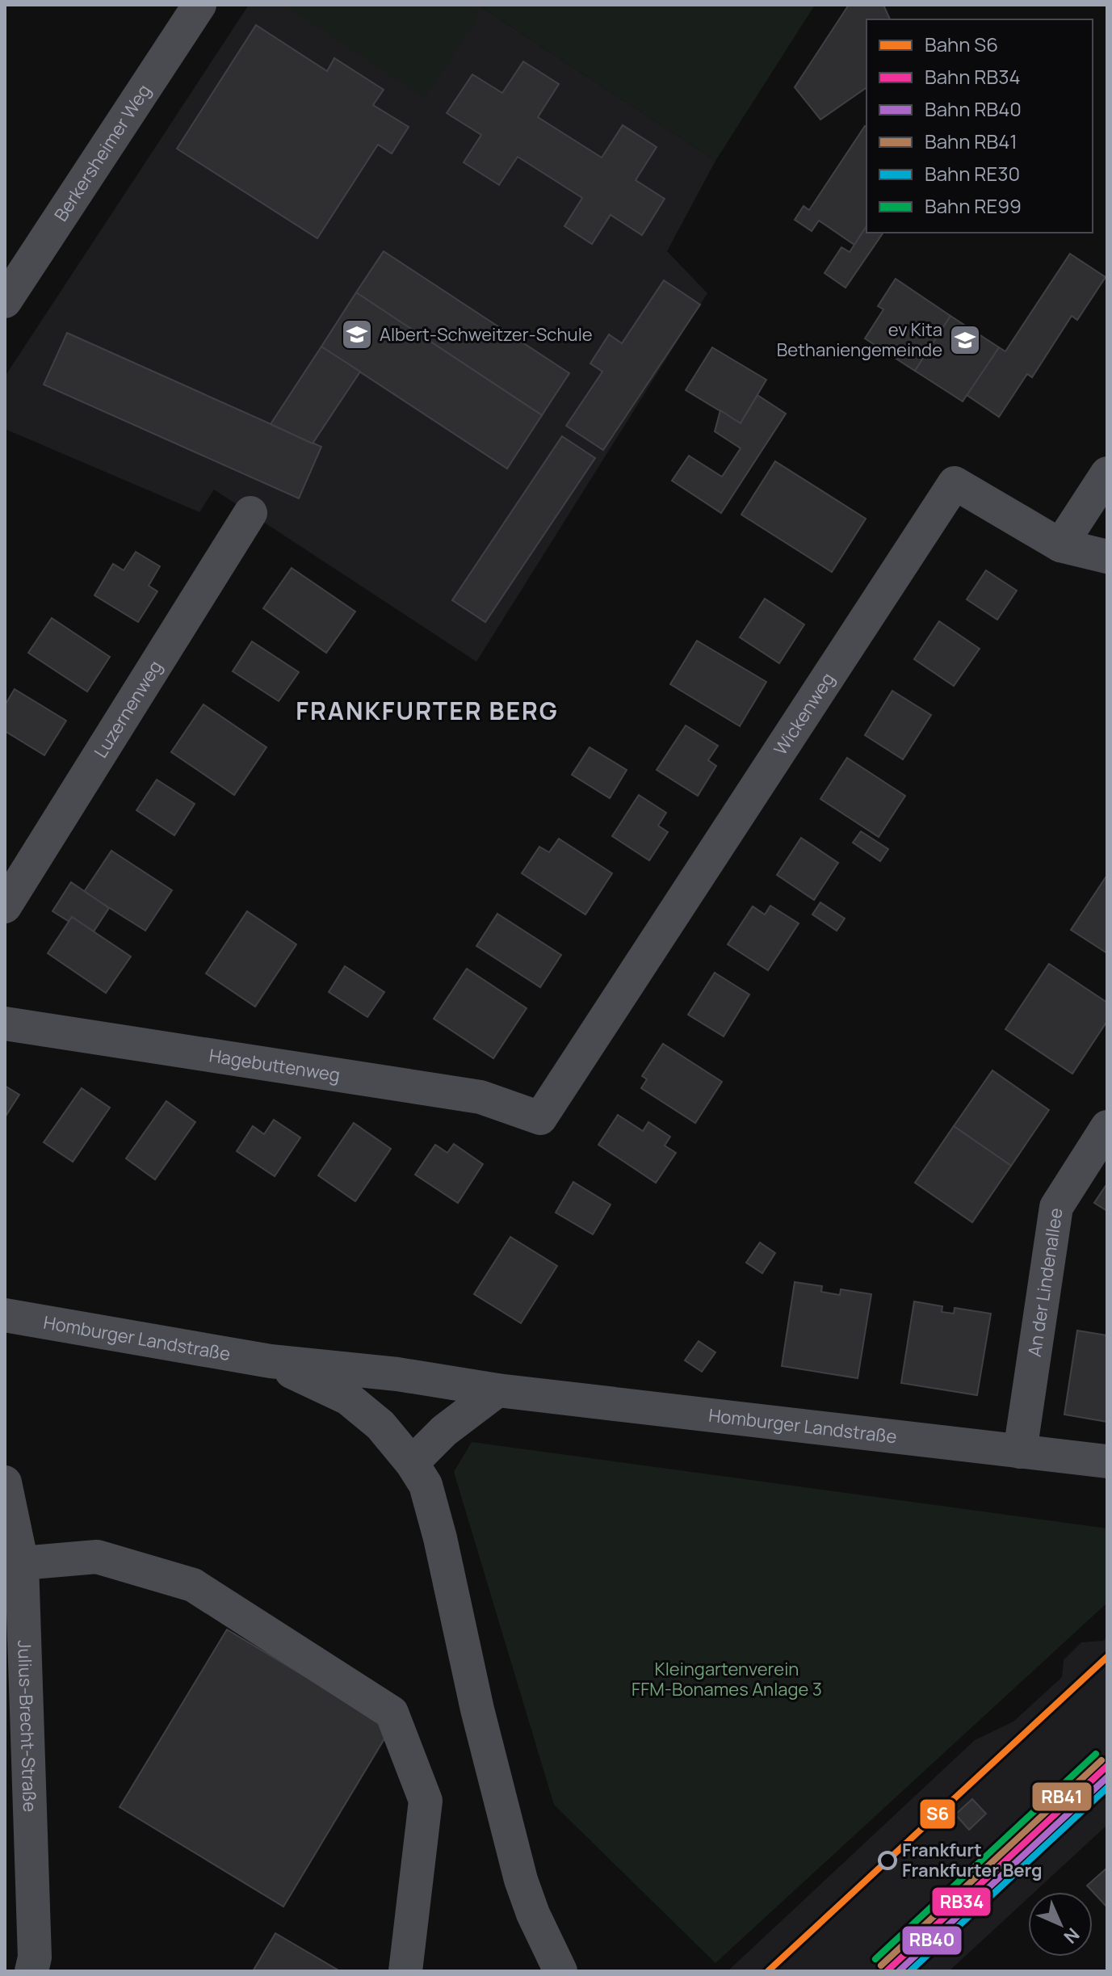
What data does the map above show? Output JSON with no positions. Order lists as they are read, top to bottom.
{
  "streets": {
    "street": [
      "Berkersheimer Weg",
      "Luzernenweg",
      "Wickenweg",
      "Hagebuttenweg",
      "An der Lindenallee",
      "Homburger Landstraße",
      "Julius-Brecht-Straße"
    ]
  },
  "crossings": [
    ["Wickenweg", "Hagebuttenweg"],
    ["An der Lindenallee", "Homburger Landstraße"]
  ],
  "districts": ["FRANKFURTER BERG"],
  "parks": ["Kleingartenverein FFM-Bonames Anlage 3"],
  "places": {
    "school or university": ["Albert-Schweitzer-Schule", "ev Kita Bethaniengemeinde"],
    "other": ["Frankfurt Frankfurter Berg"]
  },
  "lines": [
    "rail line S6",
    "rail line RE99",
    "rail line RB41",
    "rail line RB34",
    "rail line RB40",
    "rail line RE30"
  ],
  "legend": [
    "Bahn S6",
    "Bahn RB34",
    "Bahn RB40",
    "Bahn RB41",
    "Bahn RE30",
    "Bahn RE99"
  ],
  "north": "bottom right"
}
